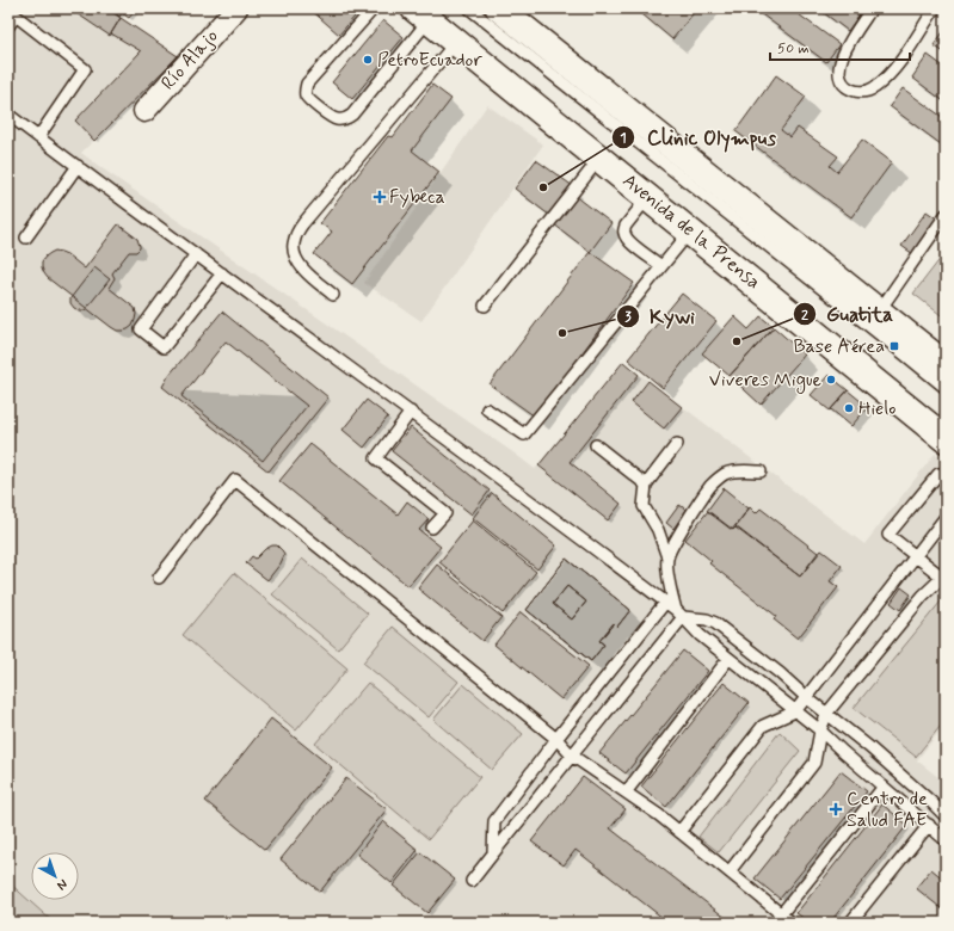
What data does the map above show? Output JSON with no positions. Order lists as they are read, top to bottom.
{
  "streets": {
    "main road": ["Avenida de la Prensa"],
    "street": ["Río Alajo"]
  },
  "places": {
    "other": [
      "PetroEcuador",
      "Clinic Olympus",
      "Kywi",
      "Guatita",
      "Viveres Migue",
      "Hielo"
    ],
    "health": ["Fybeca", "Centro de Salud FAE"],
    "transit": ["Base Aérea"]
  },
  "scale_bar": "50 m",
  "north": "bottom right"
}
